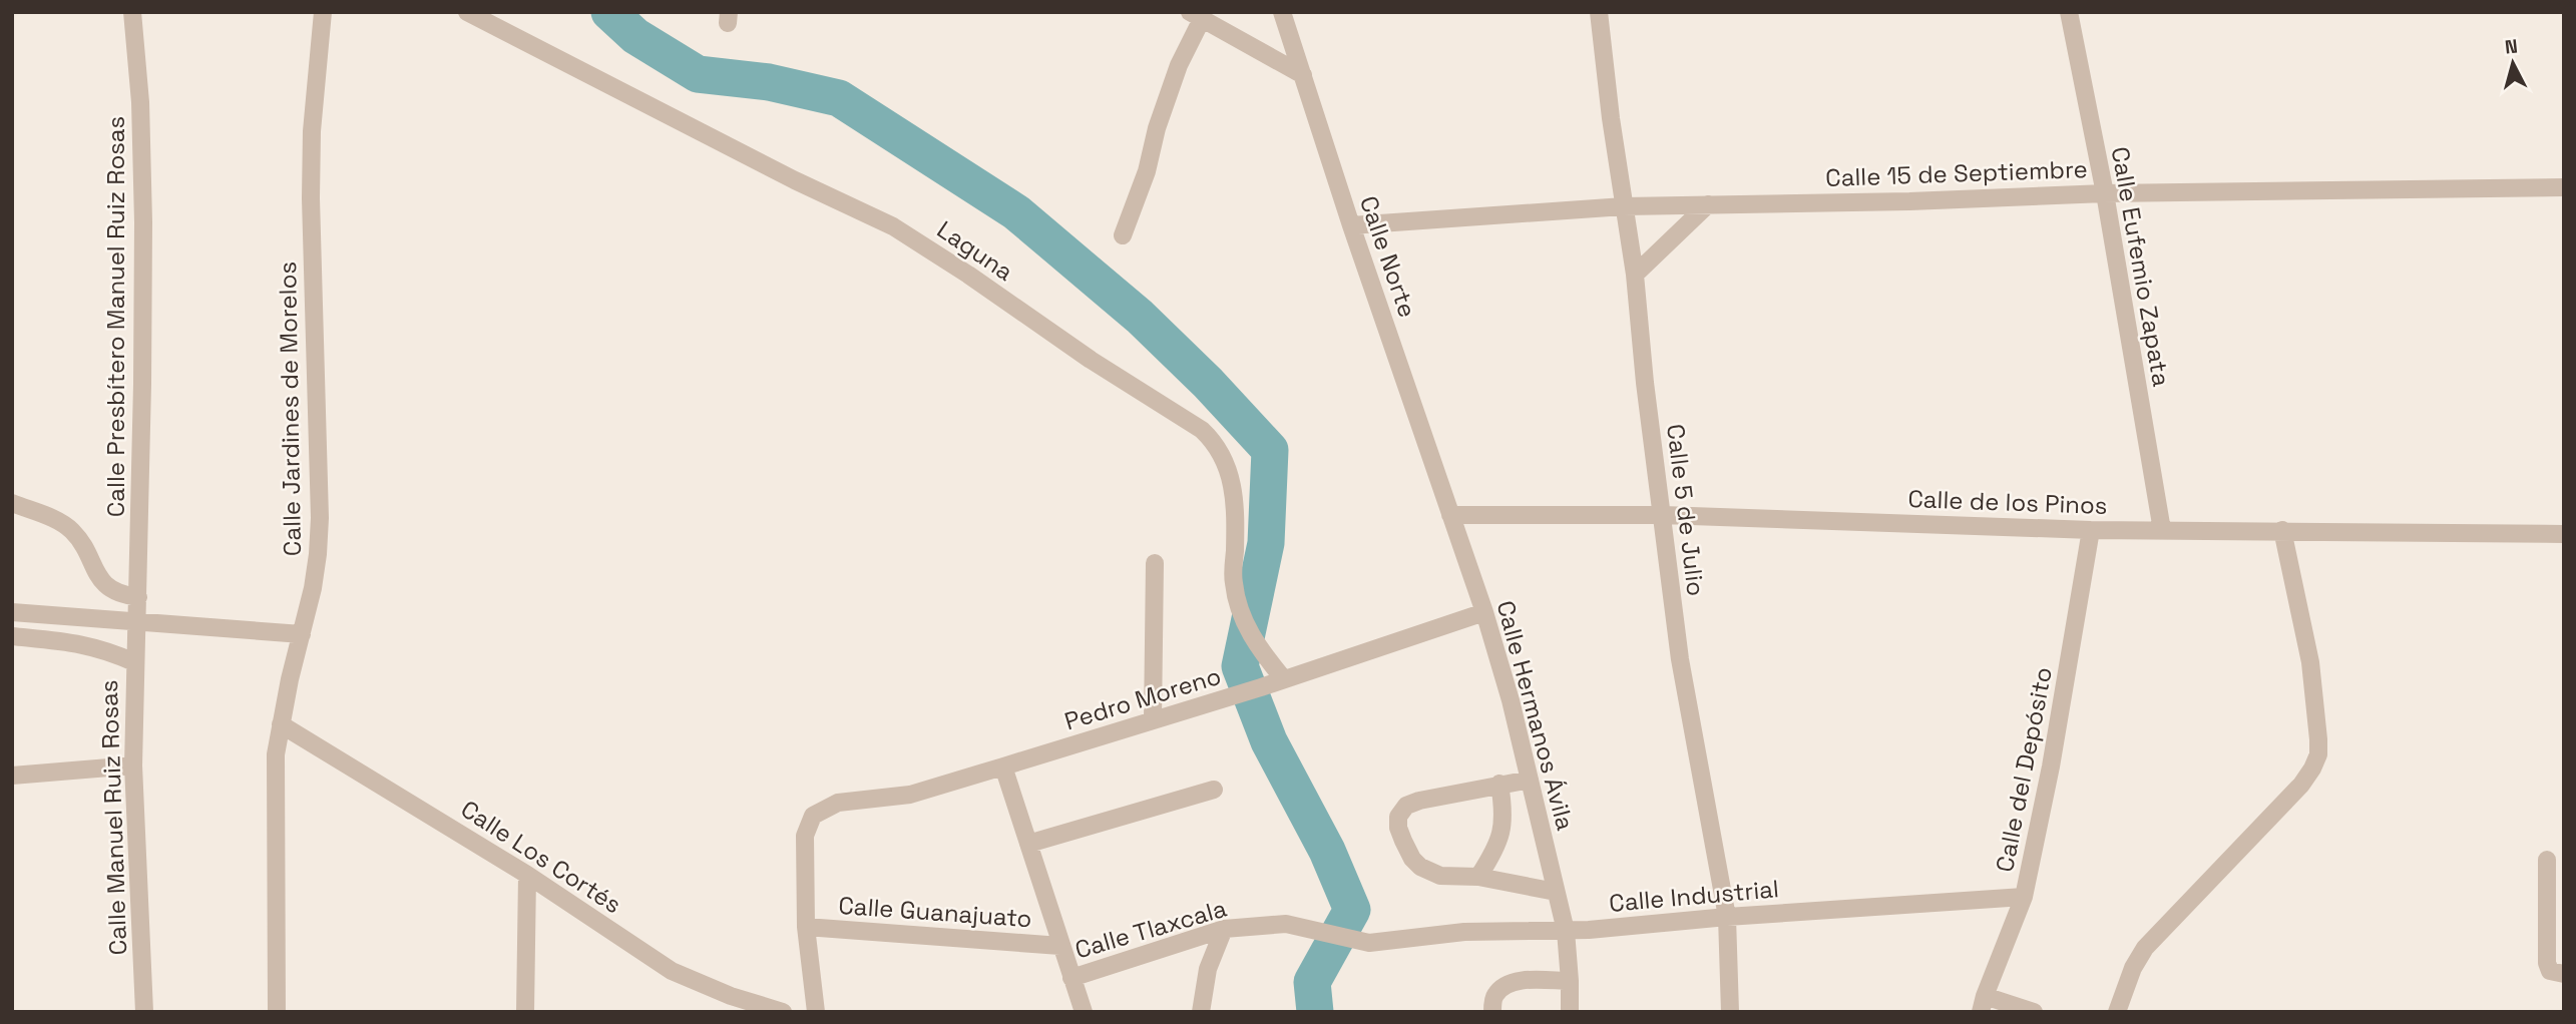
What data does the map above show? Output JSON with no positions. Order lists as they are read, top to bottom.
{
  "streets": {
    "street": [
      "Calle 15 de Septiembre",
      "Laguna",
      "Calle Norte",
      "Calle Eufemio Zapata",
      "Calle Presbítero Manuel Ruiz Rosas",
      "Calle Jardines de Morelos",
      "Calle de los Pinos",
      "Calle 5 de Julio",
      "Pedro Moreno",
      "Calle Hermanos Ávila",
      "Calle del Depósito",
      "Calle Manuel Ruiz Rosas",
      "Calle Los Cortés",
      "Calle Industrial",
      "Calle Guanajuato",
      "Calle Tlaxcala"
    ]
  },
  "crossings": [
    ["Calle 15 de Septiembre", "Calle Norte"],
    ["Calle 15 de Septiembre", "Calle Eufemio Zapata"],
    ["Calle 15 de Septiembre", "Calle 5 de Julio"],
    ["Laguna", "Pedro Moreno"],
    ["Calle Norte", "Calle de los Pinos"],
    ["Calle Norte", "Calle Hermanos Ávila"],
    ["Calle Eufemio Zapata", "Calle de los Pinos"],
    ["Calle Presbítero Manuel Ruiz Rosas", "Calle Manuel Ruiz Rosas"],
    ["Calle Jardines de Morelos", "Calle Los Cortés"],
    ["Calle de los Pinos", "Calle 5 de Julio"],
    ["Calle de los Pinos", "Calle Hermanos Ávila"],
    ["Calle de los Pinos", "Calle del Depósito"],
    ["Calle 5 de Julio", "Calle Industrial"],
    ["Pedro Moreno", "Calle Hermanos Ávila"],
    ["Pedro Moreno", "Calle Guanajuato"],
    ["Calle Hermanos Ávila", "Calle Industrial"],
    ["Calle del Depósito", "Calle Industrial"],
    ["Calle Industrial", "Calle Tlaxcala"]
  ],
  "north": "top"
}
